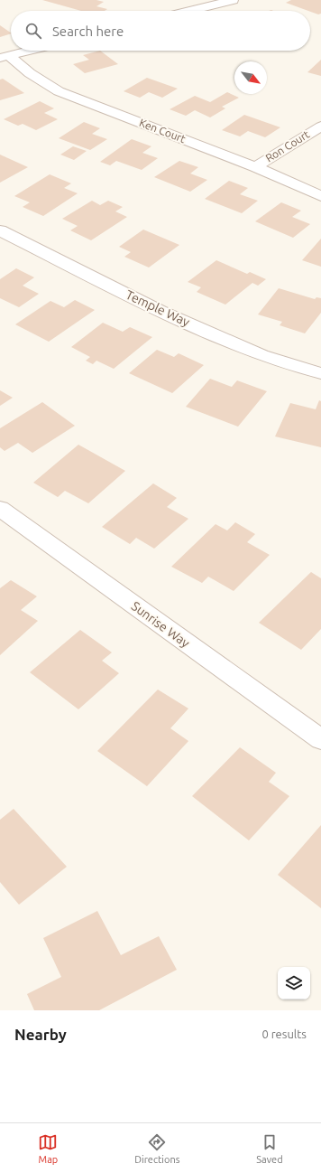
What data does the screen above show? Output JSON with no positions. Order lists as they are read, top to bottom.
{
  "streets": {
    "street": [
      "Ken Court",
      "Ron Court",
      "Temple Way",
      "Sunrise Way"
    ]
  },
  "crossings": [
    ["Ken Court", "Ron Court"]
  ],
  "north": "bottom right",
  "page": {
    "search": "Search here",
    "heading": ["Nearby", "0 results"],
    "nav": ["Map", "Directions", "Saved"]
  }
}
